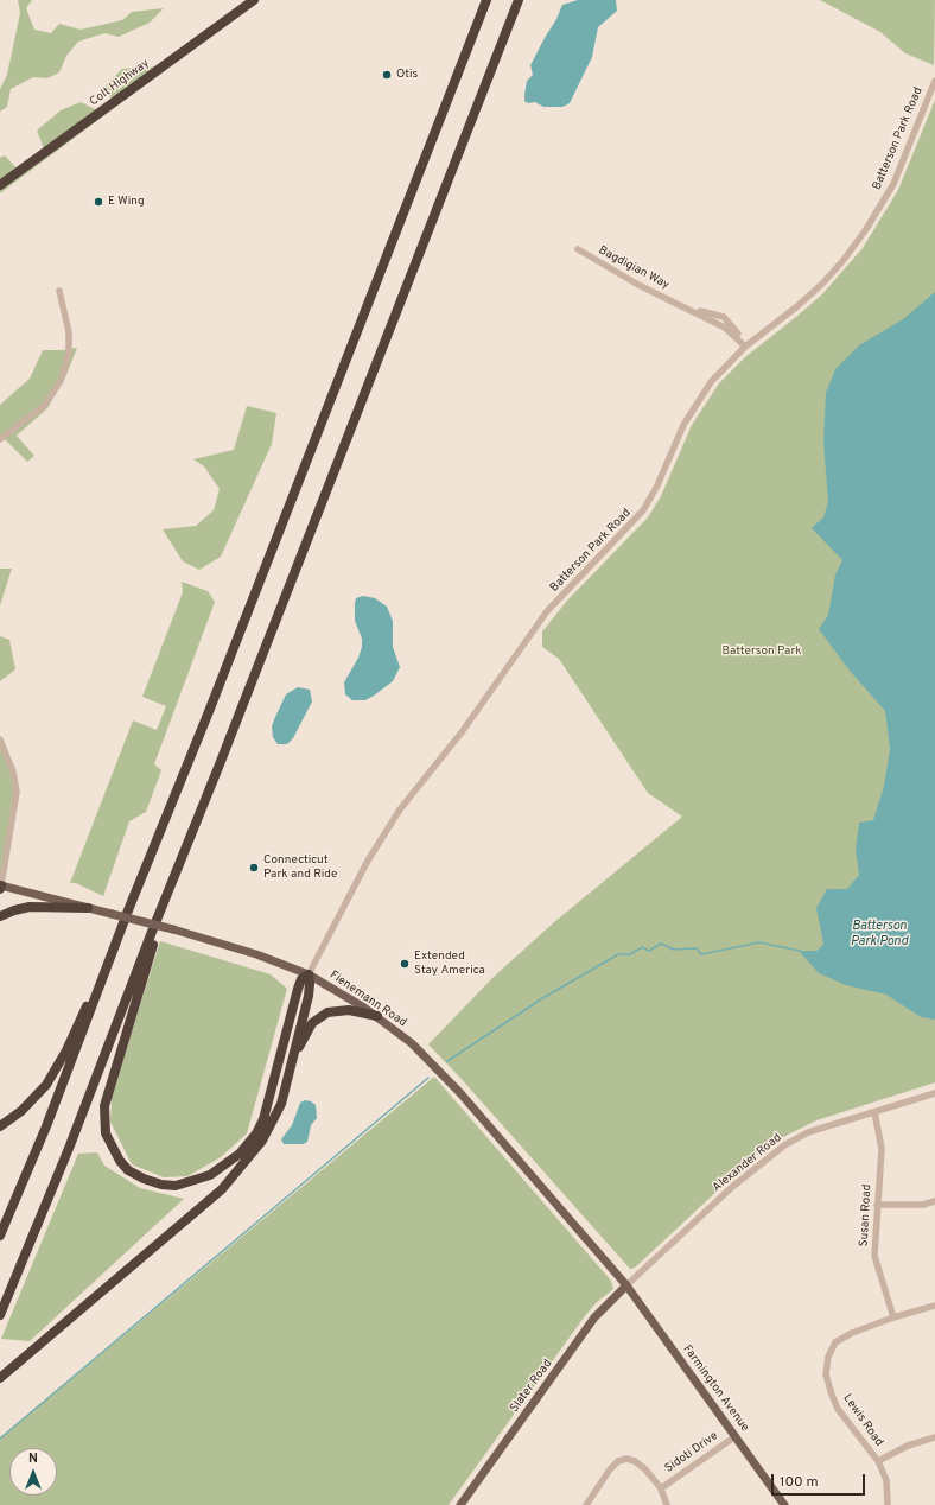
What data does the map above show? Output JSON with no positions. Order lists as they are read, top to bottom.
{
  "streets": {
    "highway": ["Colt Highway"],
    "main road": ["Fienemann Road", "Slater Road", "Farmington Avenue"],
    "street": [
      "Batterson Park Road",
      "Bagdigian Way",
      "Alexander Road",
      "Susan Road",
      "Lewis Road",
      "Sidoti Drive"
    ]
  },
  "crossings": [
    ["Batterson Park Road", "Bagdigian Way"],
    ["Batterson Park Road", "Fienemann Road"],
    ["Fienemann Road", "Alexander Road"],
    ["Fienemann Road", "Slater Road"],
    ["Fienemann Road", "Farmington Avenue"],
    ["Alexander Road", "Susan Road"],
    ["Alexander Road", "Slater Road"],
    ["Alexander Road", "Farmington Avenue"],
    ["Susan Road", "Lewis Road"],
    ["Slater Road", "Farmington Avenue"],
    ["Farmington Avenue", "Sidoti Drive"]
  ],
  "water": ["Batterson Park Pond"],
  "parks": ["Batterson Park"],
  "places": [
    "Otis",
    "E Wing",
    "Connecticut Park and Ride",
    "Extended Stay America"
  ],
  "scale_bar": "100 m",
  "north": "top"
}
